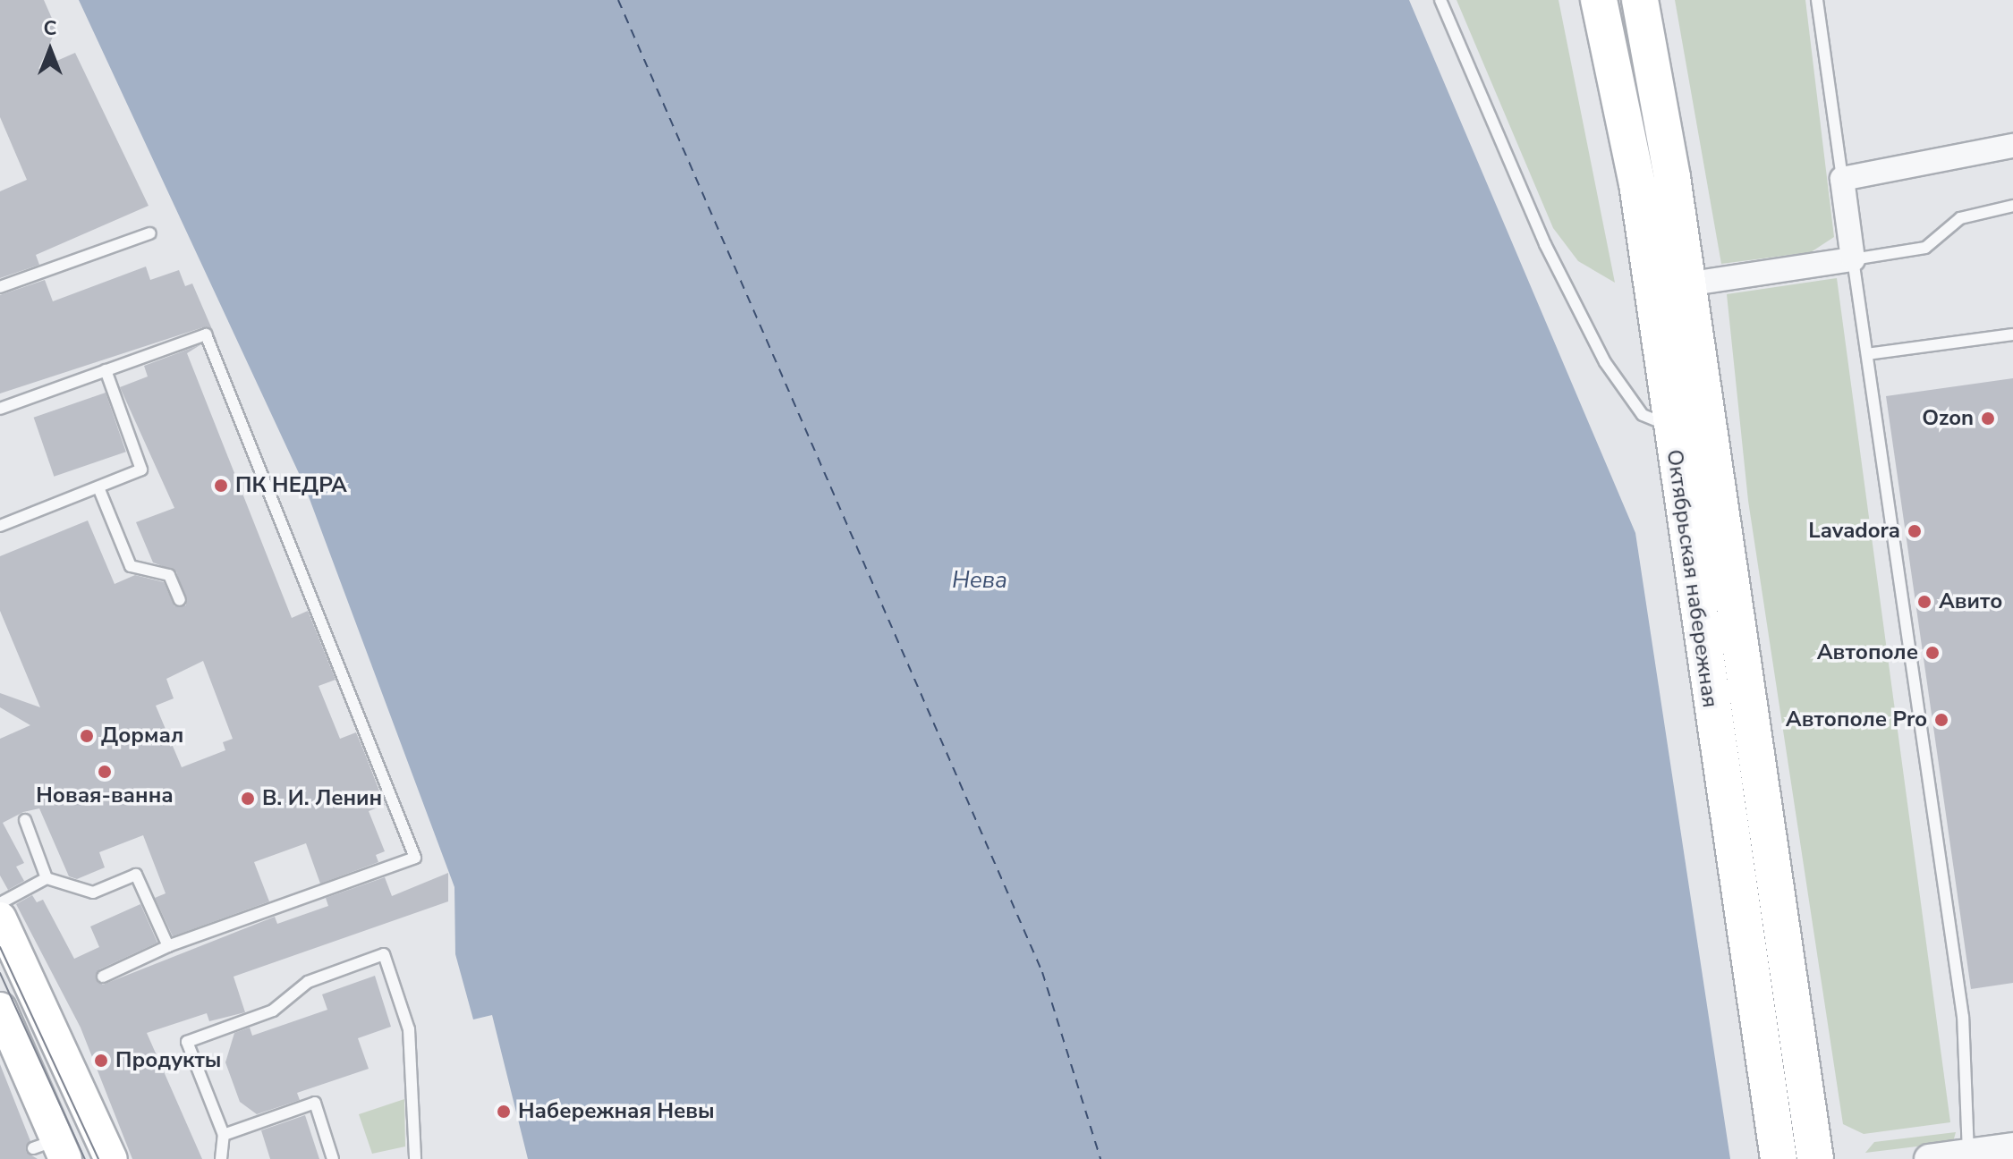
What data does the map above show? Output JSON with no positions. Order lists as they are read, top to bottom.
{
  "streets": {
    "main road": ["Октябрьская набережная"]
  },
  "water": ["Нева"],
  "places": [
    "Ozon",
    "ПК НЕДРА",
    "Lavadora",
    "Авито",
    "Автополе",
    "Автополе Pro",
    "Дормал",
    "Новая-ванна",
    "В. И. Ленин",
    "Продукты",
    "Набережная Невы"
  ],
  "north": "top"
}
